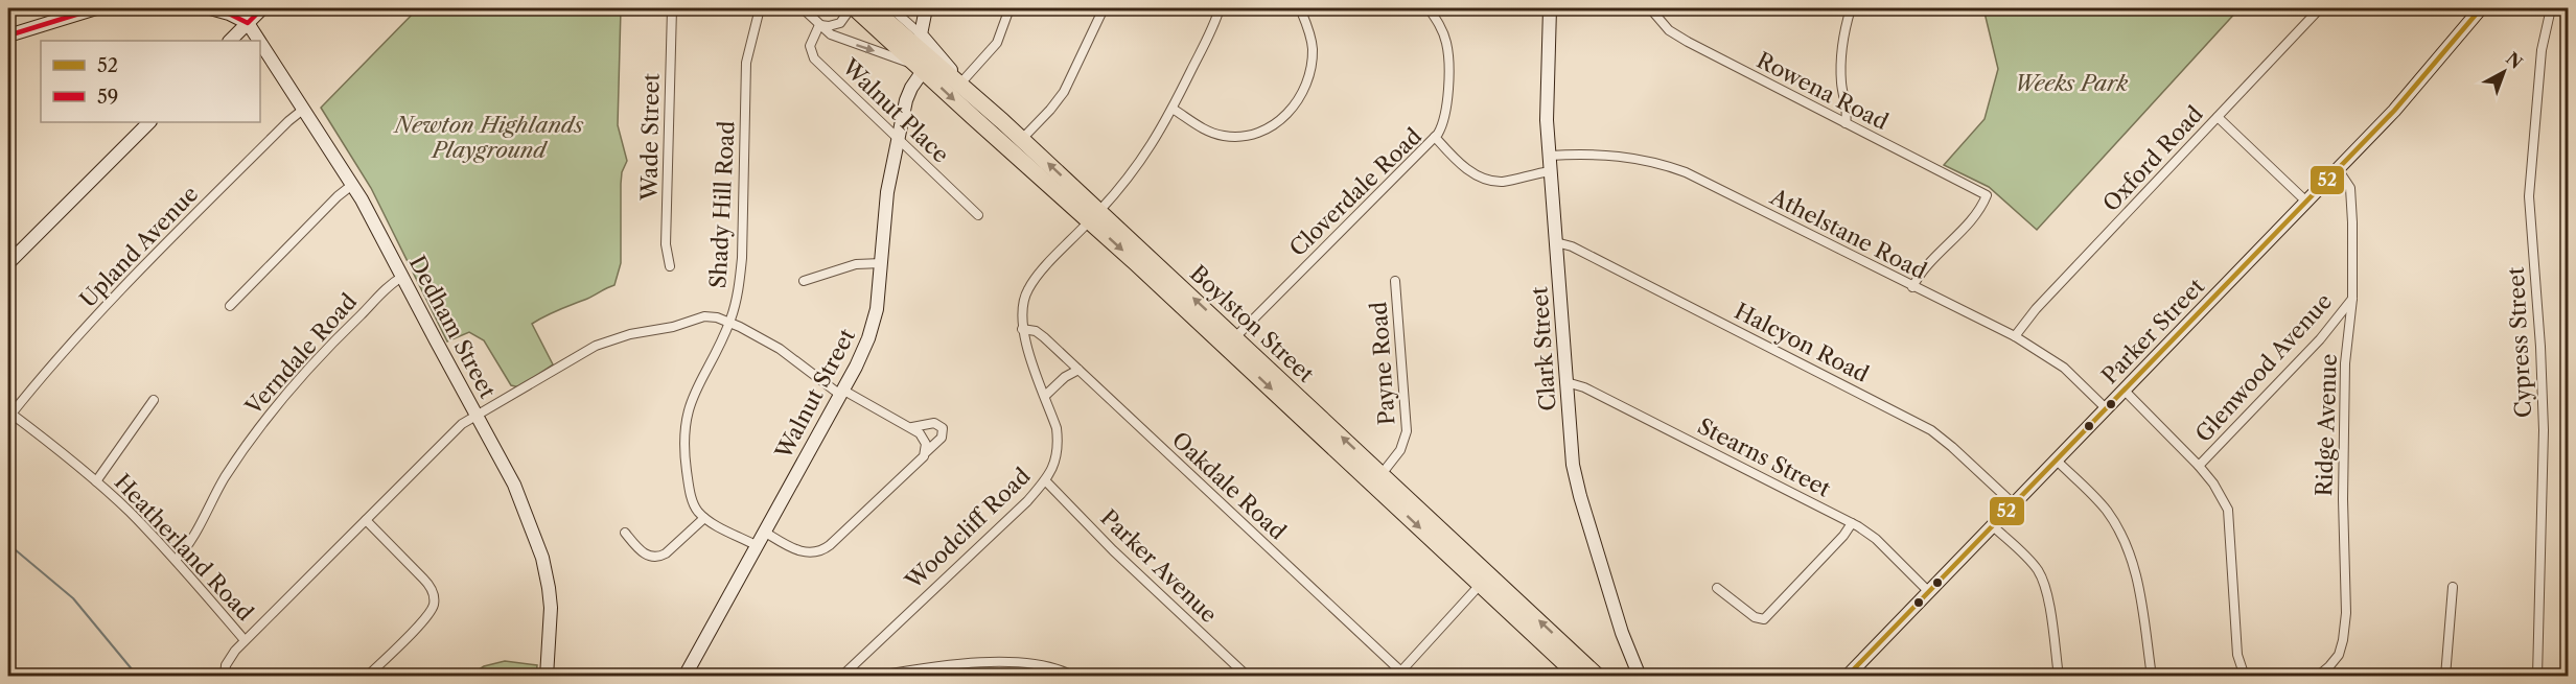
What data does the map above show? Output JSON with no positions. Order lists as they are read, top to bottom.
{
  "streets": {
    "highway": ["Boylston Street"],
    "main road": [
      "Dedham Street",
      "Parker Street",
      "Clark Street",
      "Walnut Street"
    ],
    "street": [
      "Rowena Road",
      "Walnut Place",
      "Wade Street",
      "Oxford Road",
      "Cloverdale Road",
      "Shady Hill Road",
      "Athelstane Road",
      "Upland Avenue",
      "Halcyon Road",
      "Cypress Street",
      "Verndale Road",
      "Payne Road",
      "Glenwood Avenue",
      "Ridge Avenue",
      "Stearns Street",
      "Oakdale Road",
      "Woodcliff Road",
      "Heatherland Road",
      "Parker Avenue"
    ]
  },
  "crossings": [
    ["Rowena Road", "Athelstane Road"],
    ["Walnut Place", "Walnut Street"],
    ["Oxford Road", "Athelstane Road"],
    ["Cloverdale Road", "Boylston Street"],
    ["Cloverdale Road", "Clark Street"],
    ["Athelstane Road", "Parker Street"],
    ["Athelstane Road", "Clark Street"],
    ["Upland Avenue", "Dedham Street"],
    ["Upland Avenue", "Heatherland Road"],
    ["Boylston Street", "Payne Road"],
    ["Boylston Street", "Walnut Street"],
    ["Boylston Street", "Woodcliff Road"],
    ["Dedham Street", "Verndale Road"],
    ["Parker Street", "Halcyon Road"],
    ["Parker Street", "Glenwood Avenue"],
    ["Parker Street", "Ridge Avenue"],
    ["Parker Street", "Stearns Street"],
    ["Halcyon Road", "Clark Street"],
    ["Clark Street", "Stearns Street"],
    ["Verndale Road", "Heatherland Road"],
    ["Glenwood Avenue", "Ridge Avenue"],
    ["Oakdale Road", "Woodcliff Road"],
    ["Woodcliff Road", "Parker Avenue"]
  ],
  "parks": ["Weeks Park", "Newton Highlands Playground"],
  "lines": ["transit line 52", "transit line 59"],
  "legend": ["52", "59"],
  "north": "top right"
}
